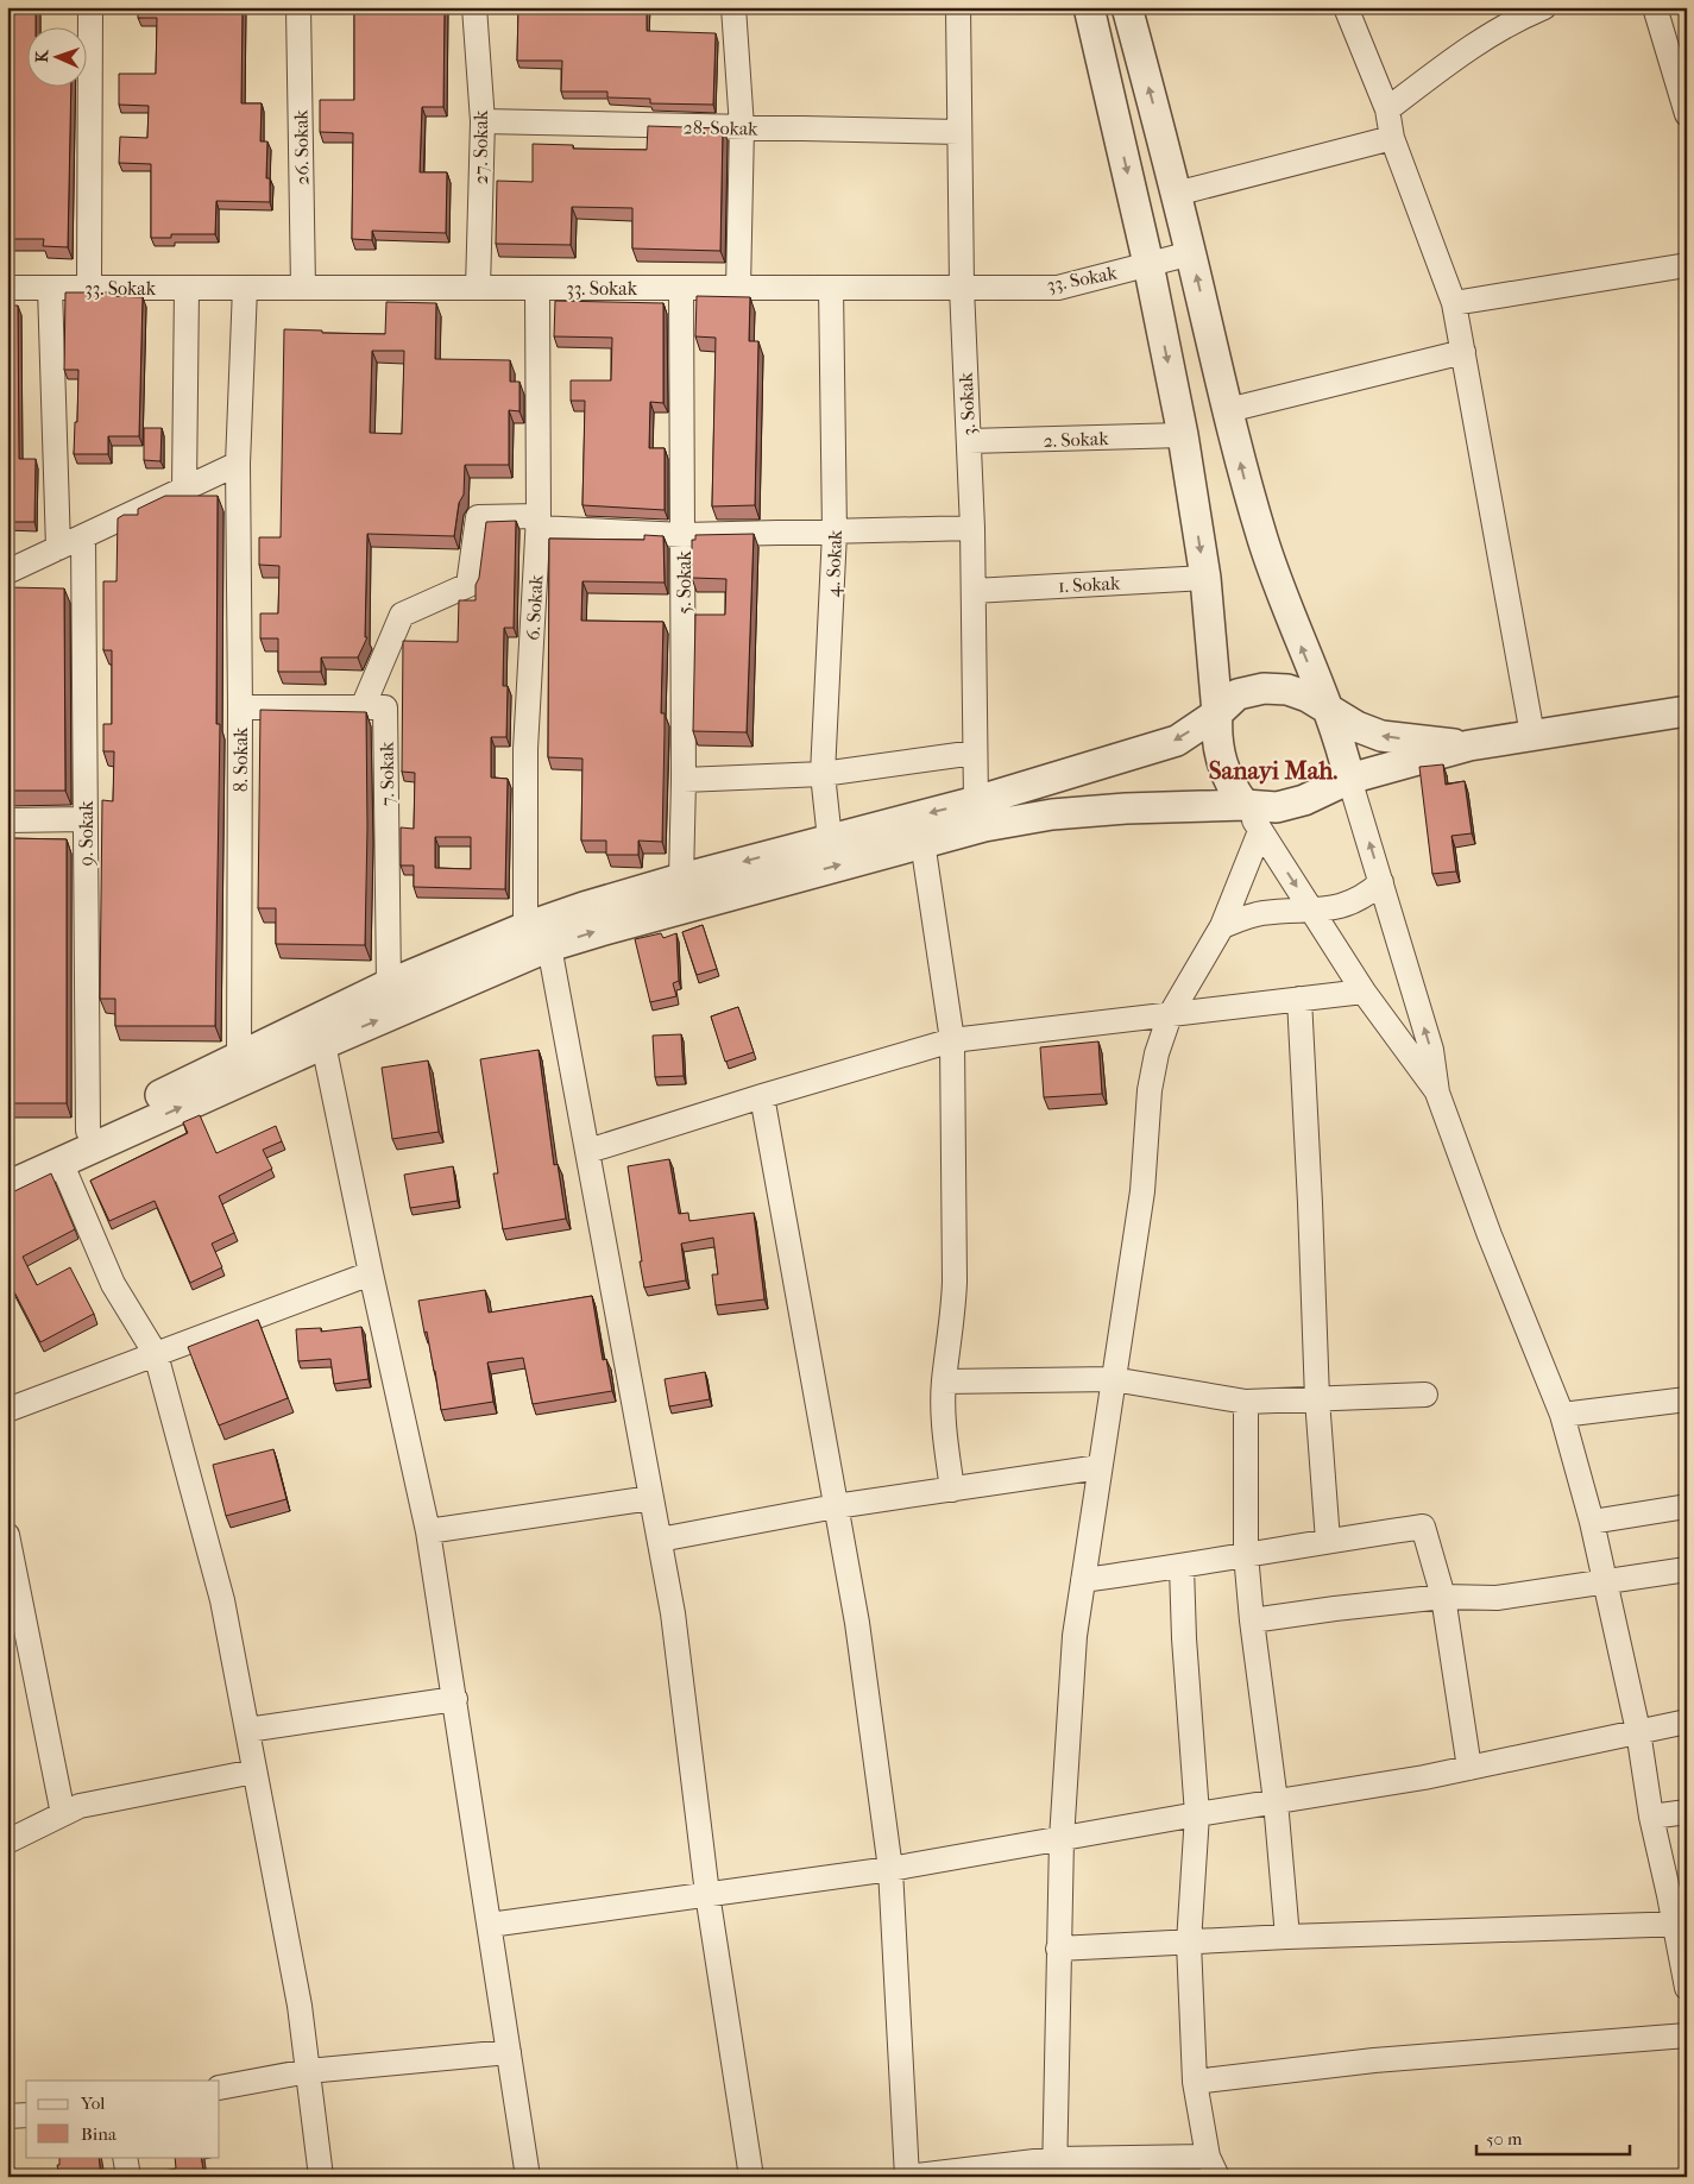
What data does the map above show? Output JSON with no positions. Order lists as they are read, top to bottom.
{
  "streets": {
    "street": [
      "28. Sokak",
      "26. Sokak",
      "27. Sokak",
      "33. Sokak",
      "3. Sokak",
      "2. Sokak",
      "4. Sokak",
      "5. Sokak",
      "1. Sokak",
      "6. Sokak",
      "8. Sokak",
      "7. Sokak",
      "9. Sokak"
    ]
  },
  "crossings": [
    ["28. Sokak", "27. Sokak"],
    ["28. Sokak", "3. Sokak"],
    ["26. Sokak", "33. Sokak"],
    ["27. Sokak", "33. Sokak"],
    ["33. Sokak", "3. Sokak"],
    ["33. Sokak", "4. Sokak"],
    ["33. Sokak", "5. Sokak"],
    ["33. Sokak", "6. Sokak"],
    ["33. Sokak", "8. Sokak"],
    ["3. Sokak", "2. Sokak"],
    ["3. Sokak", "1. Sokak"],
    ["8. Sokak", "7. Sokak"]
  ],
  "districts": ["Sanayi Mah."],
  "legend": ["Yol", "Bina"],
  "scale_bar": "50 m",
  "north": "left"
}
